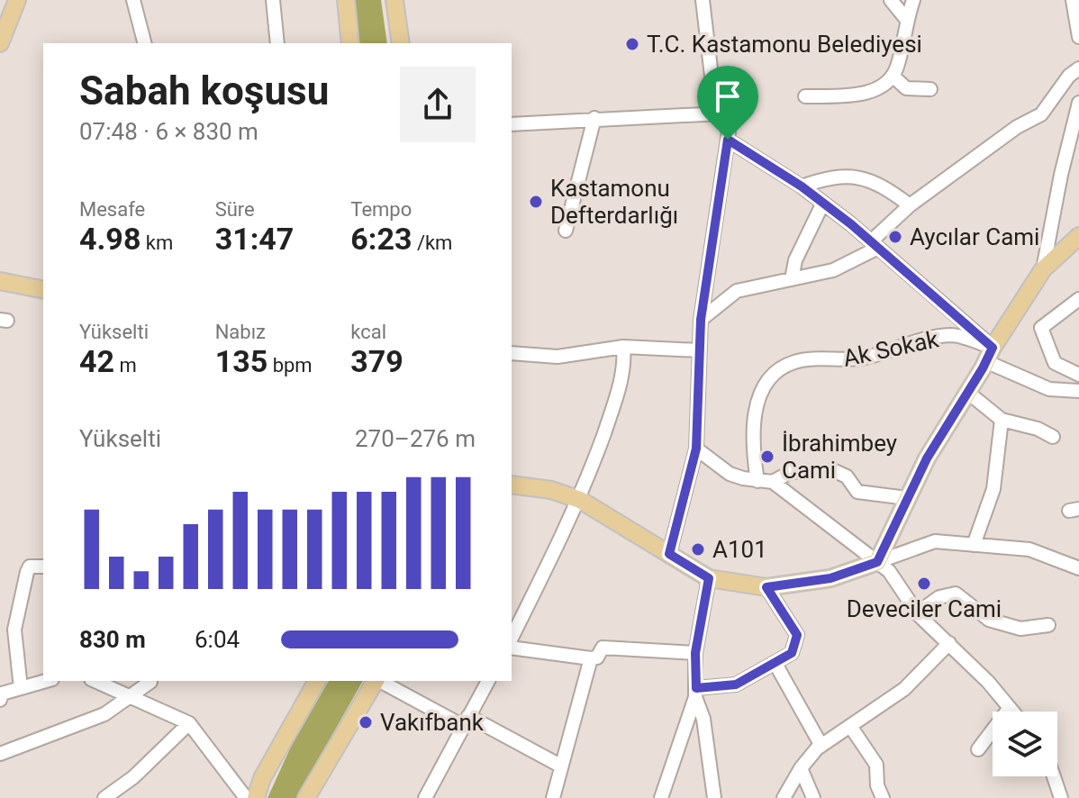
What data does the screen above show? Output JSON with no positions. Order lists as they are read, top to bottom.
{
  "streets": {
    "street": ["Ak Sokak"]
  },
  "places": [
    "T.C. Kastamonu Belediyesi",
    "Kastamonu Defterdarlığı",
    "Aycılar Cami",
    "İbrahimbey Cami",
    "A101",
    "Deveciler Cami",
    "Vakıfbank"
  ],
  "page": {
    "heading": ["Sabah koşusu", "07:48 · 6 × 830 m"],
    "stats": [
      ["Mesafe", "4.98 km"],
      ["Süre", "31:47"],
      ["Tempo", "6:23 /km"],
      ["Yükselti", "42 m"],
      ["Nabız", "135 bpm"],
      ["kcal", "379"]
    ],
    "chart": ["Yükselti", "270–276 m"],
    "list": [
      {
        "name": "830 m",
        "note": "6:04"
      }
    ]
  }
}
